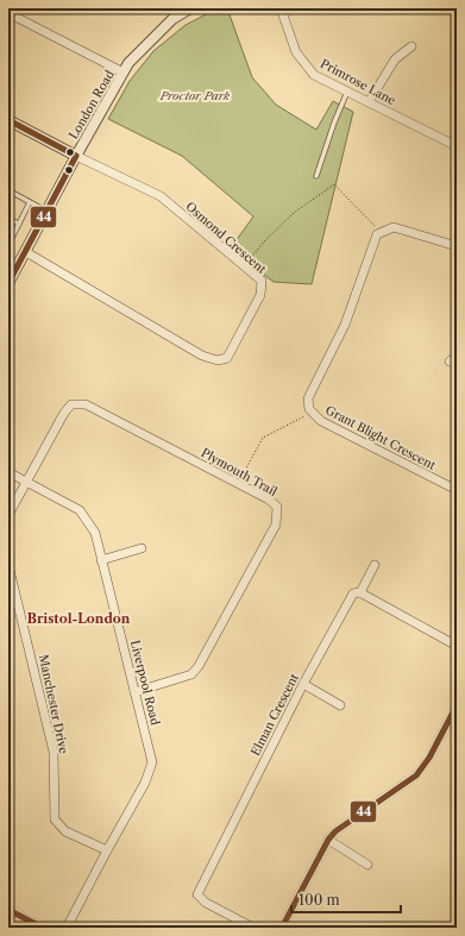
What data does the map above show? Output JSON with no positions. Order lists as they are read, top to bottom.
{
  "streets": {
    "street": [
      "Primrose Lane",
      "London Road",
      "Osmond Crescent",
      "Grant Blight Crescent",
      "Plymouth Trail",
      "Liverpool Road",
      "Manchester Drive",
      "Elman Crescent"
    ]
  },
  "crossings": [
    ["London Road", "Osmond Crescent"],
    ["Plymouth Trail", "Liverpool Road"],
    ["Liverpool Road", "Manchester Drive"]
  ],
  "districts": ["Bristol-London"],
  "parks": ["Proctor Park"],
  "lines": ["transit line 44"],
  "scale_bar": "100 m"
}
